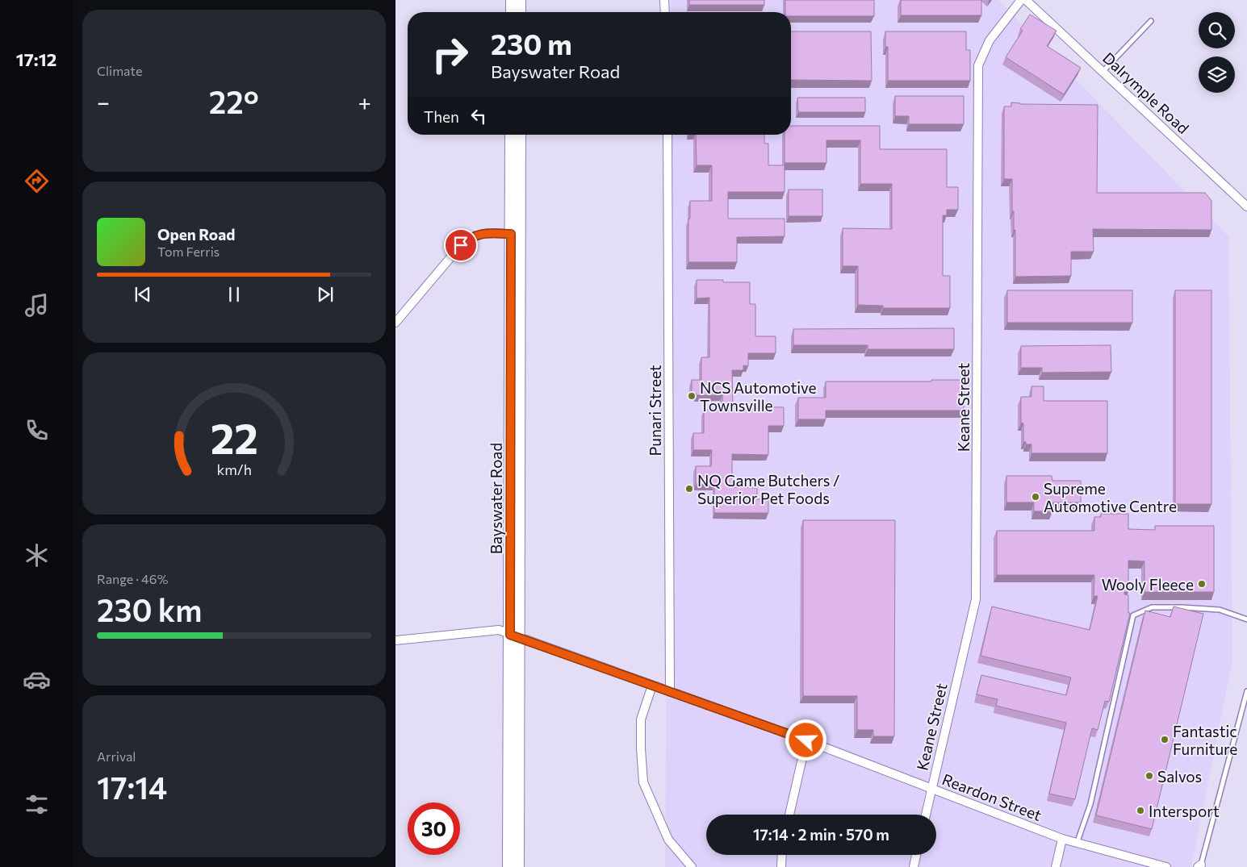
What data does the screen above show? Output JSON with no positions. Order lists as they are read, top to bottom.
{
  "streets": {
    "main road": ["Bayswater Road"],
    "street": [
      "Dalrymple Road",
      "Keane Street",
      "Punari Street",
      "Reardon Street"
    ]
  },
  "crossings": [
    ["Keane Street", "Reardon Street"],
    ["Punari Street", "Reardon Street"],
    ["Bayswater Road", "Reardon Street"]
  ],
  "places": [
    "NCS Automotive Townsville",
    "NQ Game Butchers / Superior Pet Foods",
    "Supreme Automotive Centre",
    "Wooly Fleece",
    "Fantastic Furniture",
    "Salvos",
    "Intersport"
  ],
  "page": {
    "tabs": "17:12",
    "tile": [
      "Climate",
      ["Range · 46%", "230 km"],
      ["Arrival", "17:14"]
    ],
    "turn": ["230 m", "Bayswater Road"],
    "heat": ["−", "22°", "+"],
    "then": "Then",
    "song": ["Open Road", "Tom Ferris"],
    "limit": "30",
    "trip": "17:14 · 2 min · 570 m",
    "gauge": ["22", "km/h"]
  }
}
